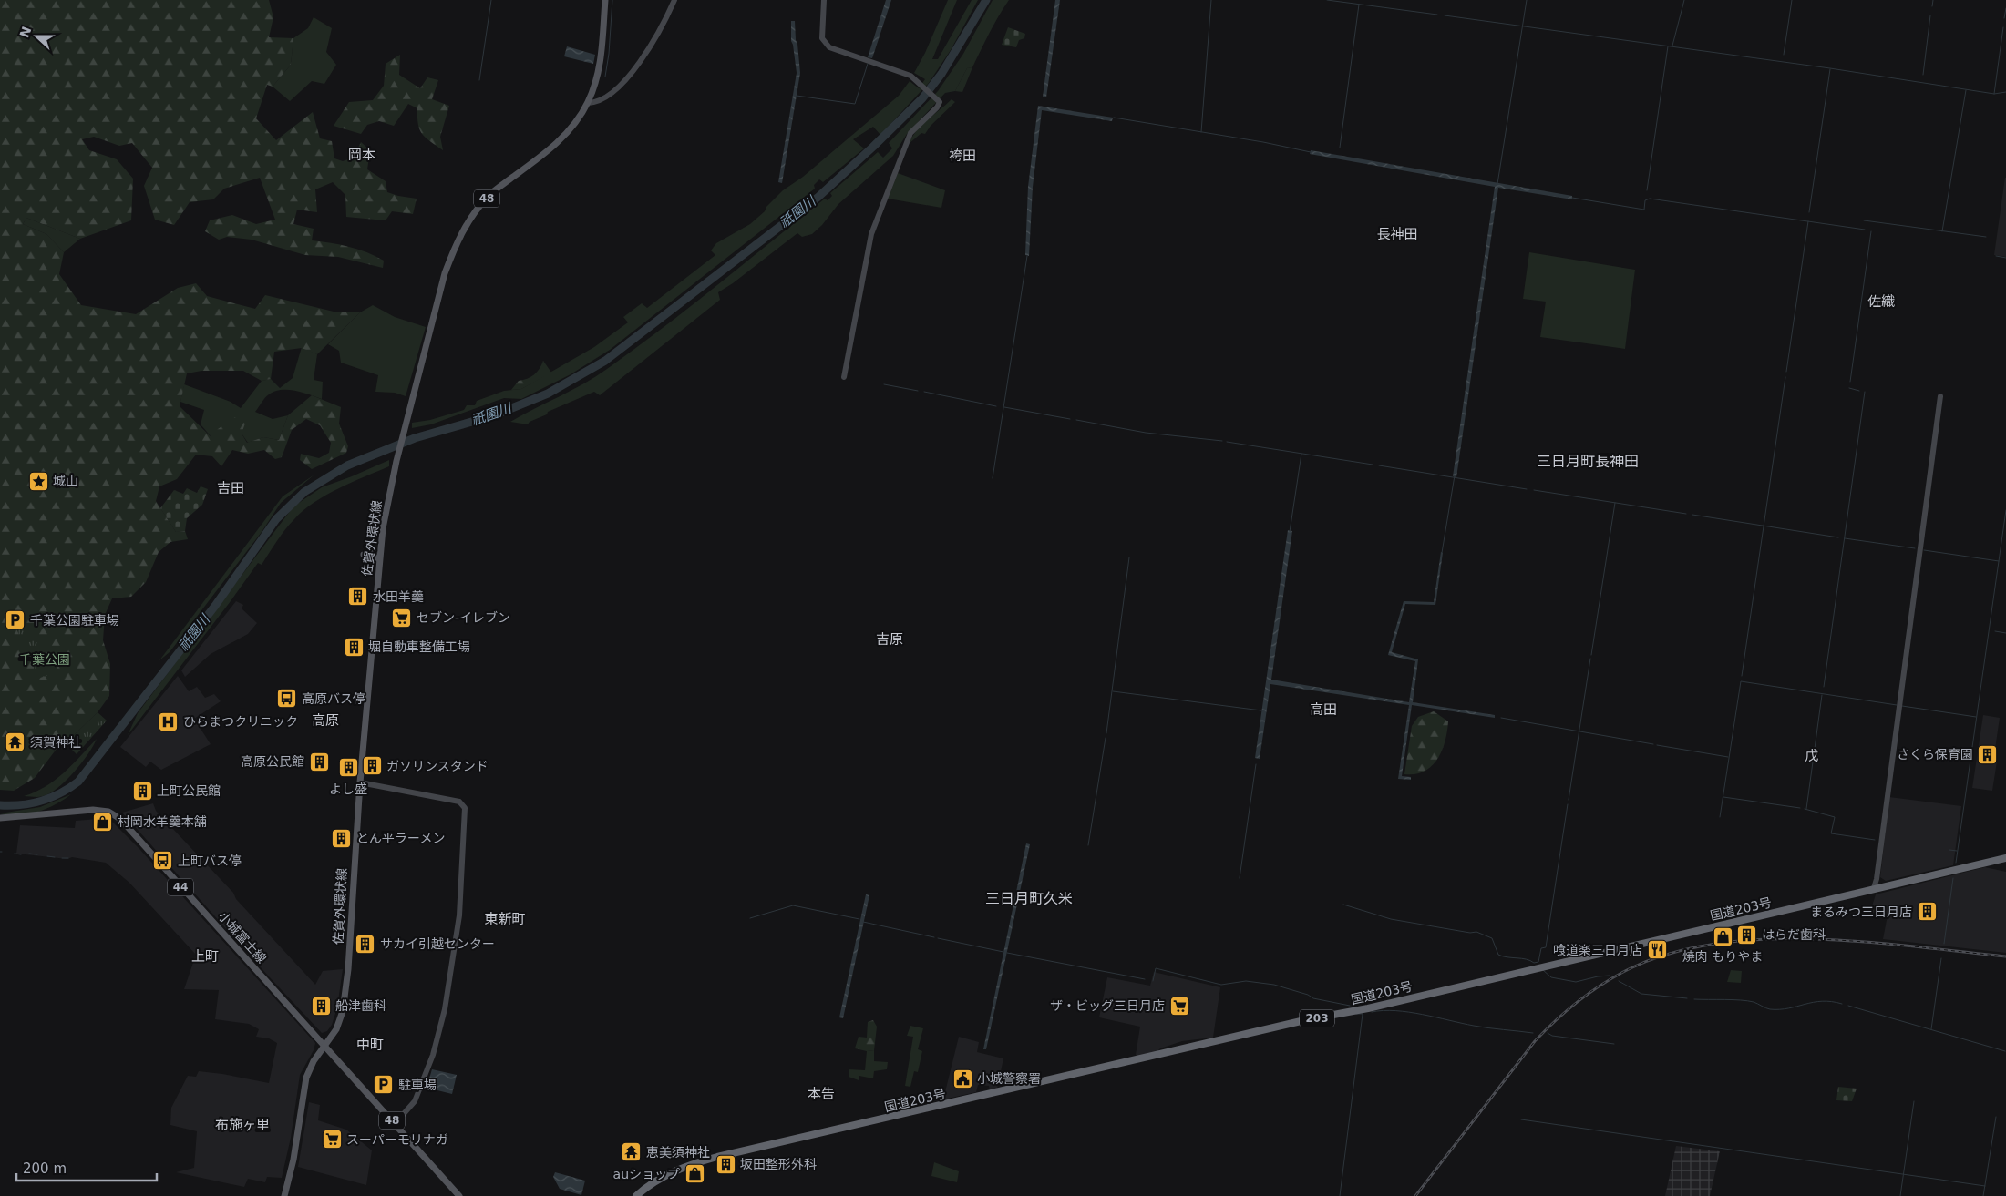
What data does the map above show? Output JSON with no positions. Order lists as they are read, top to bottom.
{
  "streets": {
    "highway": ["国道203号", "203"],
    "main road": [
      "48",
      "佐賀外環状線",
      "44",
      "小城富士線"
    ]
  },
  "crossings": [
    ["48", "佐賀外環状線"],
    ["48", "小城富士線"],
    ["佐賀外環状線", "小城富士線"]
  ],
  "districts": [
    "岡本",
    "袴田",
    "長神田",
    "佐織",
    "三日月町長神田",
    "吉田",
    "吉原",
    "高田",
    "高原",
    "戊",
    "三日月町久米",
    "東新町",
    "上町",
    "中町",
    "本告",
    "布施ヶ里"
  ],
  "water": ["祇園川"],
  "parks": ["千葉公園"],
  "places": {
    "place": ["城山"],
    "building": [
      "水田羊羹",
      "堀自動車整備工場",
      "さくら保育園",
      "高原公民館",
      "ガソリンスタンド",
      "よし盛",
      "上町公民館",
      "とん平ラーメン",
      "まるみつ三日月店",
      "はらだ歯科",
      "サカイ引越センター",
      "船津歯科",
      "坂田整形外科"
    ],
    "supermarket": ["セブン-イレブン", "ザ・ビッグ三日月店", "スーパーモリナガ"],
    "parking": ["千葉公園駐車場", "駐車場"],
    "bus stop": ["高原バス停", "上町バス停"],
    "hospital": ["ひらまつクリニック"],
    "temple": ["須賀神社", "恵美須神社"],
    "shop": ["村岡水羊羹本舗", "焼肉 もりやま", "auショップ"],
    "restaurant": ["喰道楽三日月店"],
    "public building": ["小城警察署"]
  },
  "scale_bar": "200 m",
  "north": "left"
}
